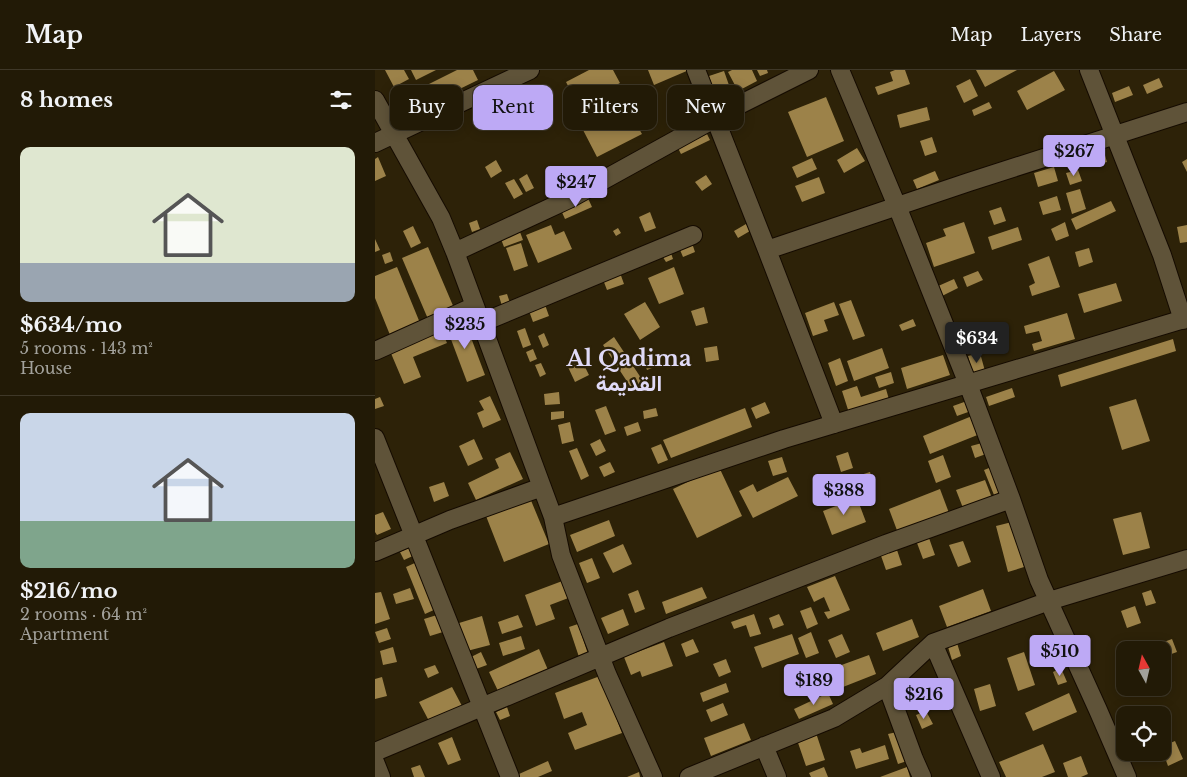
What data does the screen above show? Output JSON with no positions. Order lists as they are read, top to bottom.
{
  "districts": ["Al Qadima القديمة"],
  "north": "top",
  "page": {
    "header": "Map",
    "nav": ["Map", "Layers", "Share"],
    "heading": "8 homes",
    "chip": [
      "Buy",
      "Rent",
      "Filters",
      "New"
    ],
    "list": [
      {
        "name": "$634/mo",
        "note": "5 rooms · 143 m² · House"
      },
      {
        "name": "$216/mo",
        "note": "2 rooms · 64 m² · Apartment"
      }
    ],
    "price": [
      "$267",
      "$247",
      "$235",
      "$634",
      "$388",
      "$510",
      "$189",
      "$216"
    ]
  }
}
